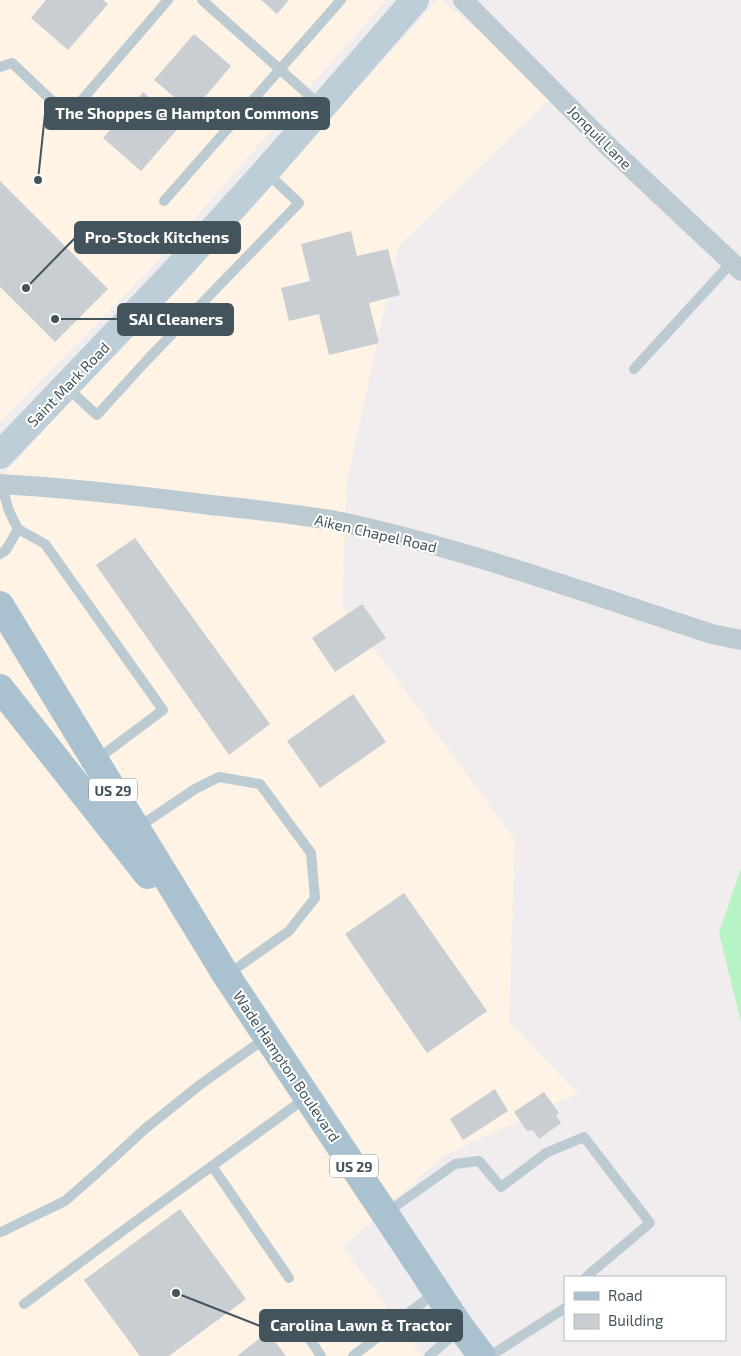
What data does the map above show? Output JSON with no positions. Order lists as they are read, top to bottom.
{
  "streets": {
    "main road": ["US 29", "Wade Hampton Boulevard"],
    "street": ["Jonquil Lane", "Saint Mark Road", "Aiken Chapel Road"]
  },
  "places": [
    "The Shoppes @ Hampton Commons",
    "Pro-Stock Kitchens",
    "SAI Cleaners",
    "Carolina Lawn & Tractor"
  ],
  "legend": ["Road", "Building"]
}
